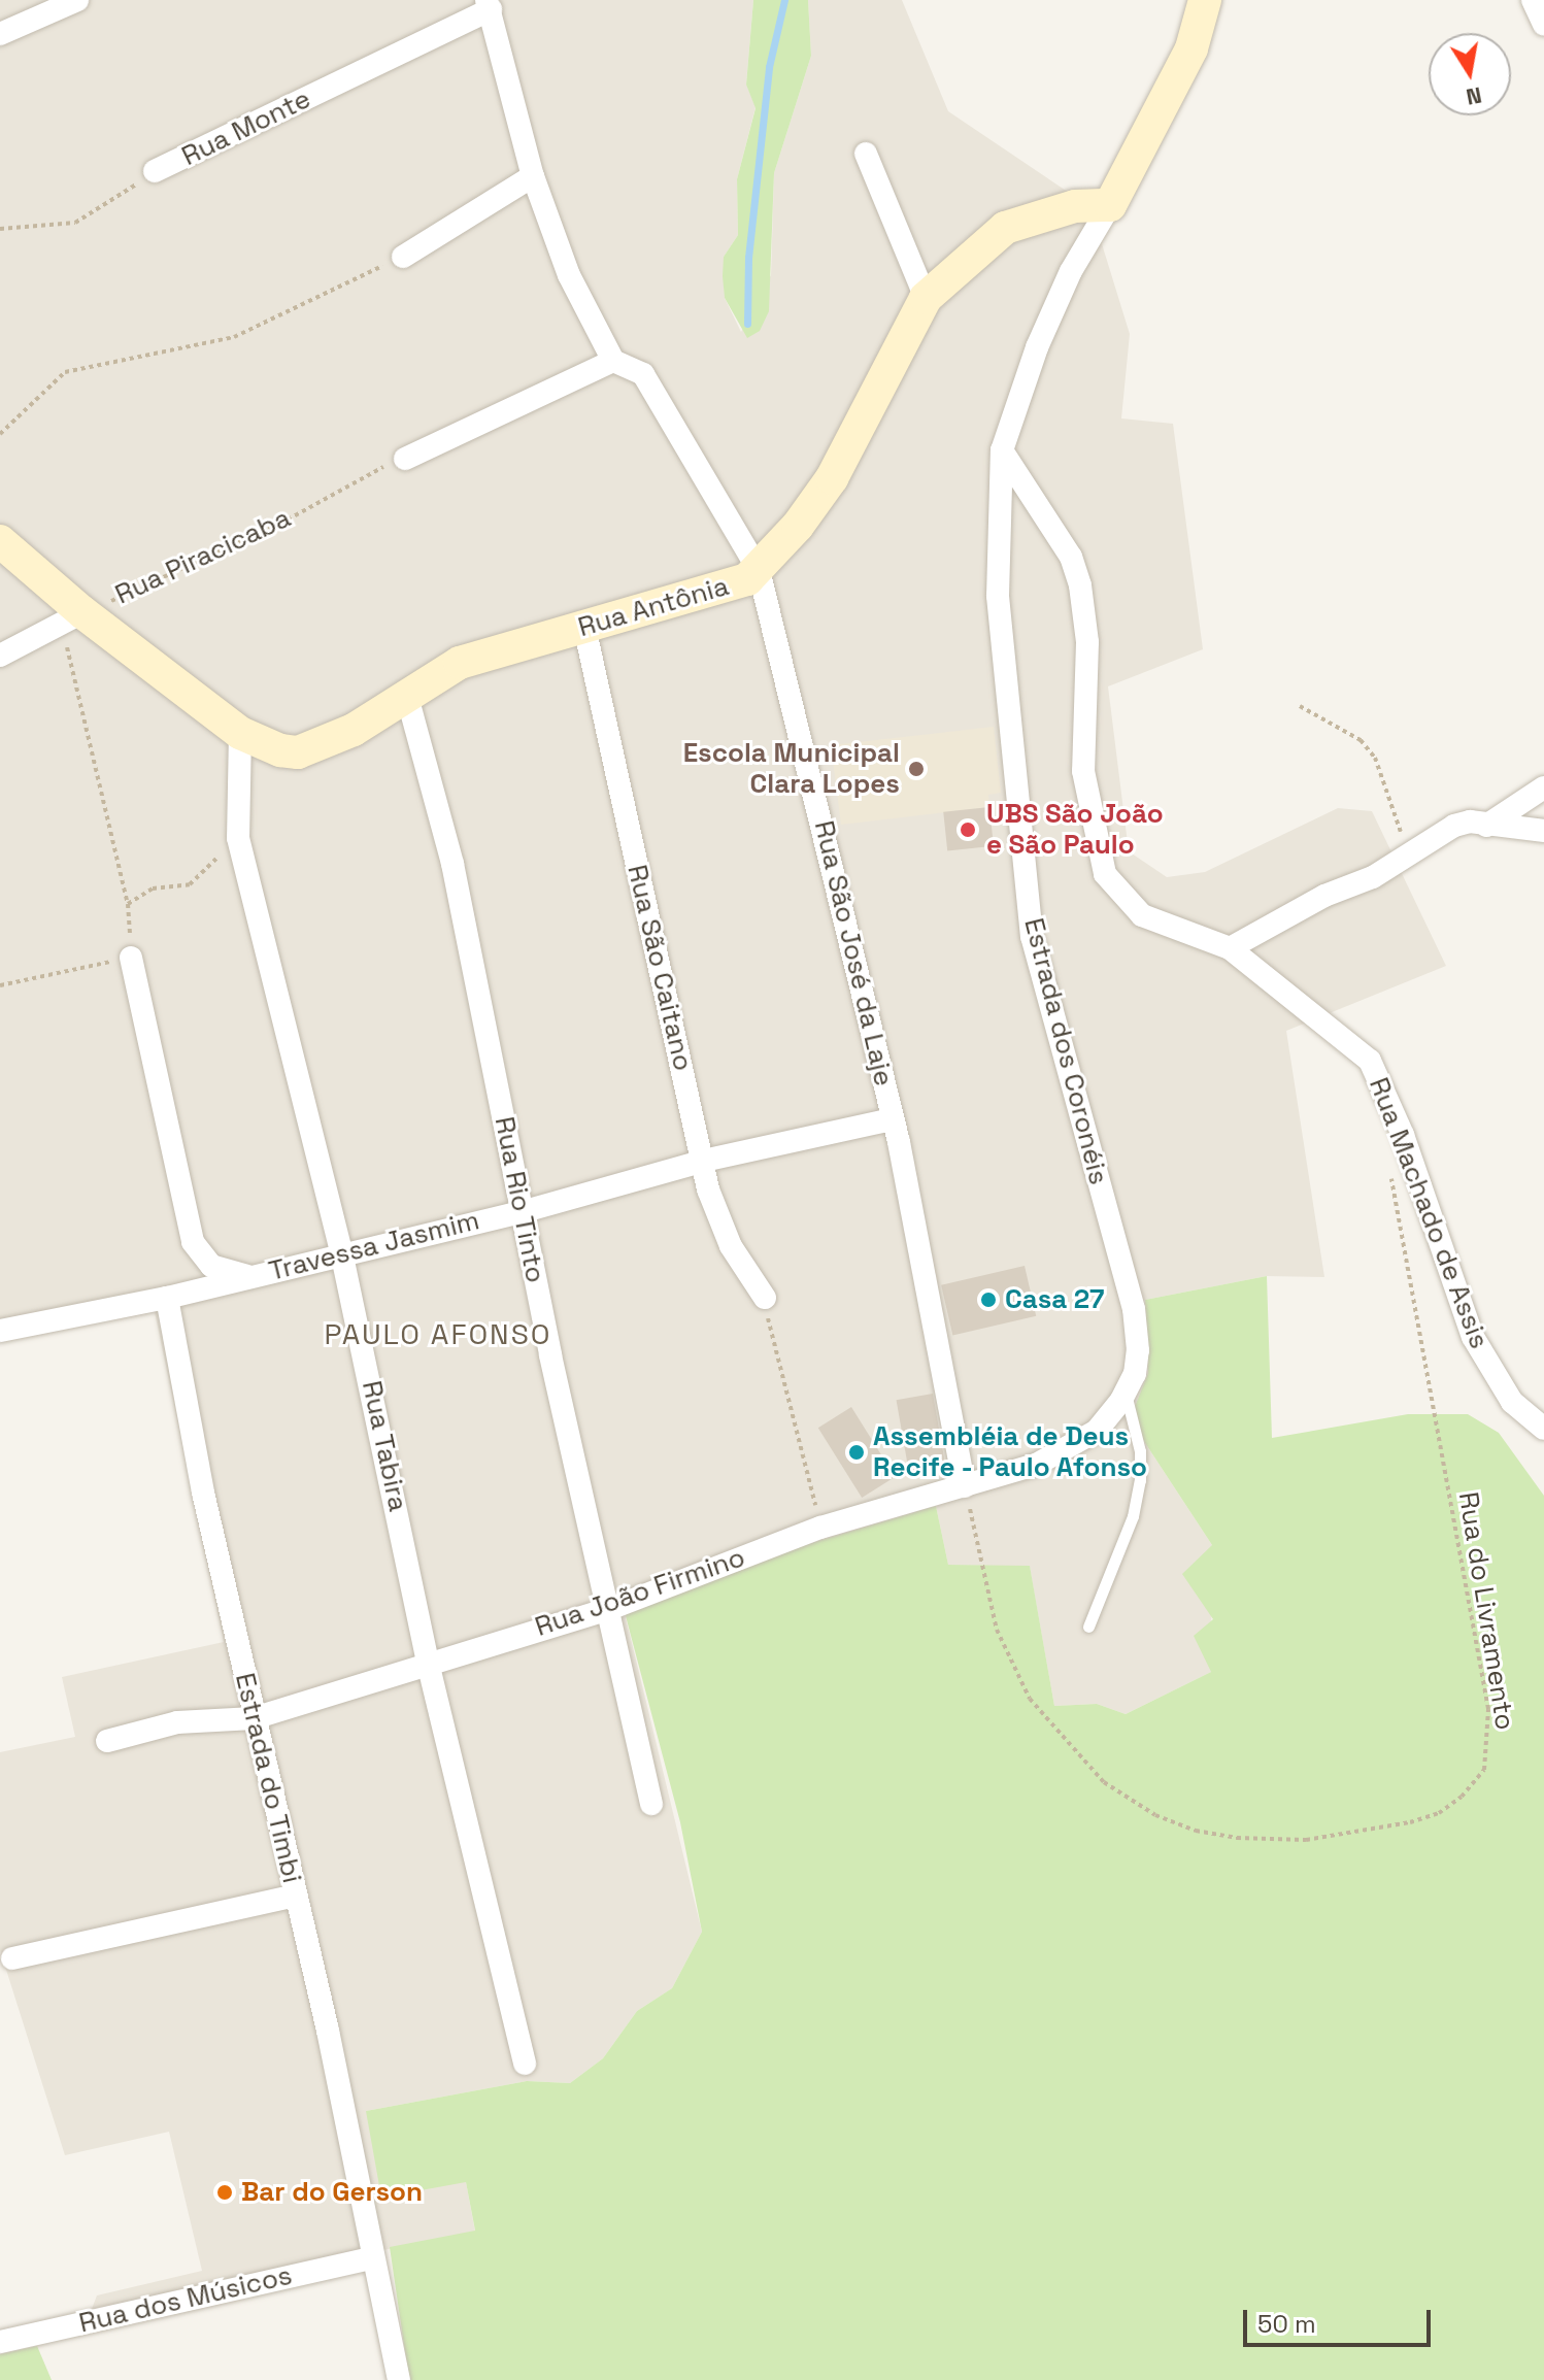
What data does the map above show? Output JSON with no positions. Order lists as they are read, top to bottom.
{
  "streets": {
    "street": [
      "Rua Monte",
      "Rua Antônia",
      "Rua São José da Laje",
      "Rua São Caitano",
      "Estrada dos Coronéis",
      "Rua Rio Tinto",
      "Rua Machado de Assis",
      "Travessa Jasmim",
      "Rua Tabira",
      "Rua João Firmino",
      "Estrada do Timbi",
      "Rua dos Músicos"
    ],
    "path": ["Rua Piracicaba", "Rua do Livramento"]
  },
  "crossings": [
    ["Rua Piracicaba", "Rua Antônia"],
    ["Rua Antônia", "Rua São José da Laje"],
    ["Rua Antônia", "Rua São Caitano"],
    ["Rua Antônia", "Estrada dos Coronéis"],
    ["Rua Antônia", "Rua Rio Tinto"],
    ["Rua Antônia", "Rua Tabira"],
    ["Rua São José da Laje", "Travessa Jasmim"],
    ["Rua São José da Laje", "Rua João Firmino"],
    ["Rua São José da Laje", "Rua do Livramento"],
    ["Rua São Caitano", "Travessa Jasmim"],
    ["Estrada dos Coronéis", "Rua Machado de Assis"],
    ["Estrada dos Coronéis", "Rua João Firmino"],
    ["Rua Rio Tinto", "Travessa Jasmim"],
    ["Rua Rio Tinto", "Rua João Firmino"],
    ["Travessa Jasmim", "Rua Tabira"],
    ["Travessa Jasmim", "Estrada do Timbi"],
    ["Rua Tabira", "Rua João Firmino"],
    ["Rua João Firmino", "Rua do Livramento"],
    ["Rua João Firmino", "Estrada do Timbi"],
    ["Estrada do Timbi", "Rua dos Músicos"]
  ],
  "districts": ["PAULO AFONSO"],
  "places": [
    "Escola Municipal Clara Lopes",
    "UBS São João e São Paulo",
    "Casa 27",
    "Assembléia de Deus Recife - Paulo Afonso",
    "Bar do Gerson"
  ],
  "scale_bar": "50 m",
  "north": "bottom"
}
